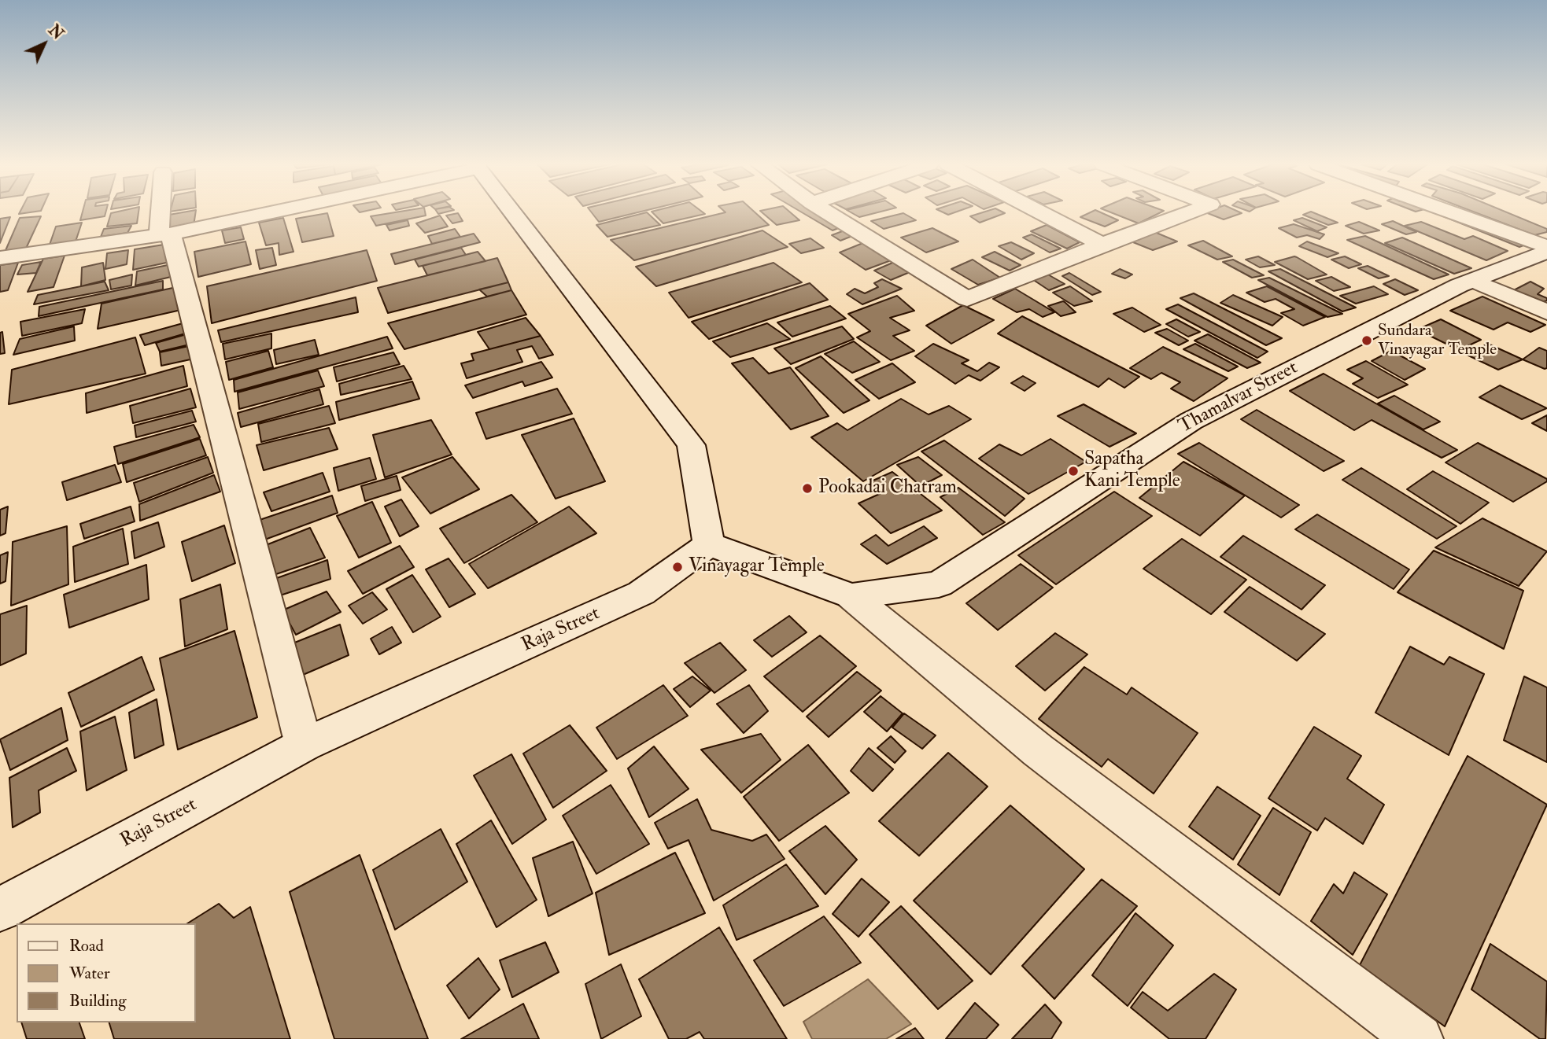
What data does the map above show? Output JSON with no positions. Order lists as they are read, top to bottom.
{
  "streets": {
    "street": ["Thamalvar Street", "Raja Street"]
  },
  "places": [
    "Sundara Vinayagar Temple",
    "Sapatha Kani Temple",
    "Pookadai Chatram",
    "Vinayagar Temple"
  ],
  "legend": ["Road", "Water", "Building"],
  "north": "top right"
}
